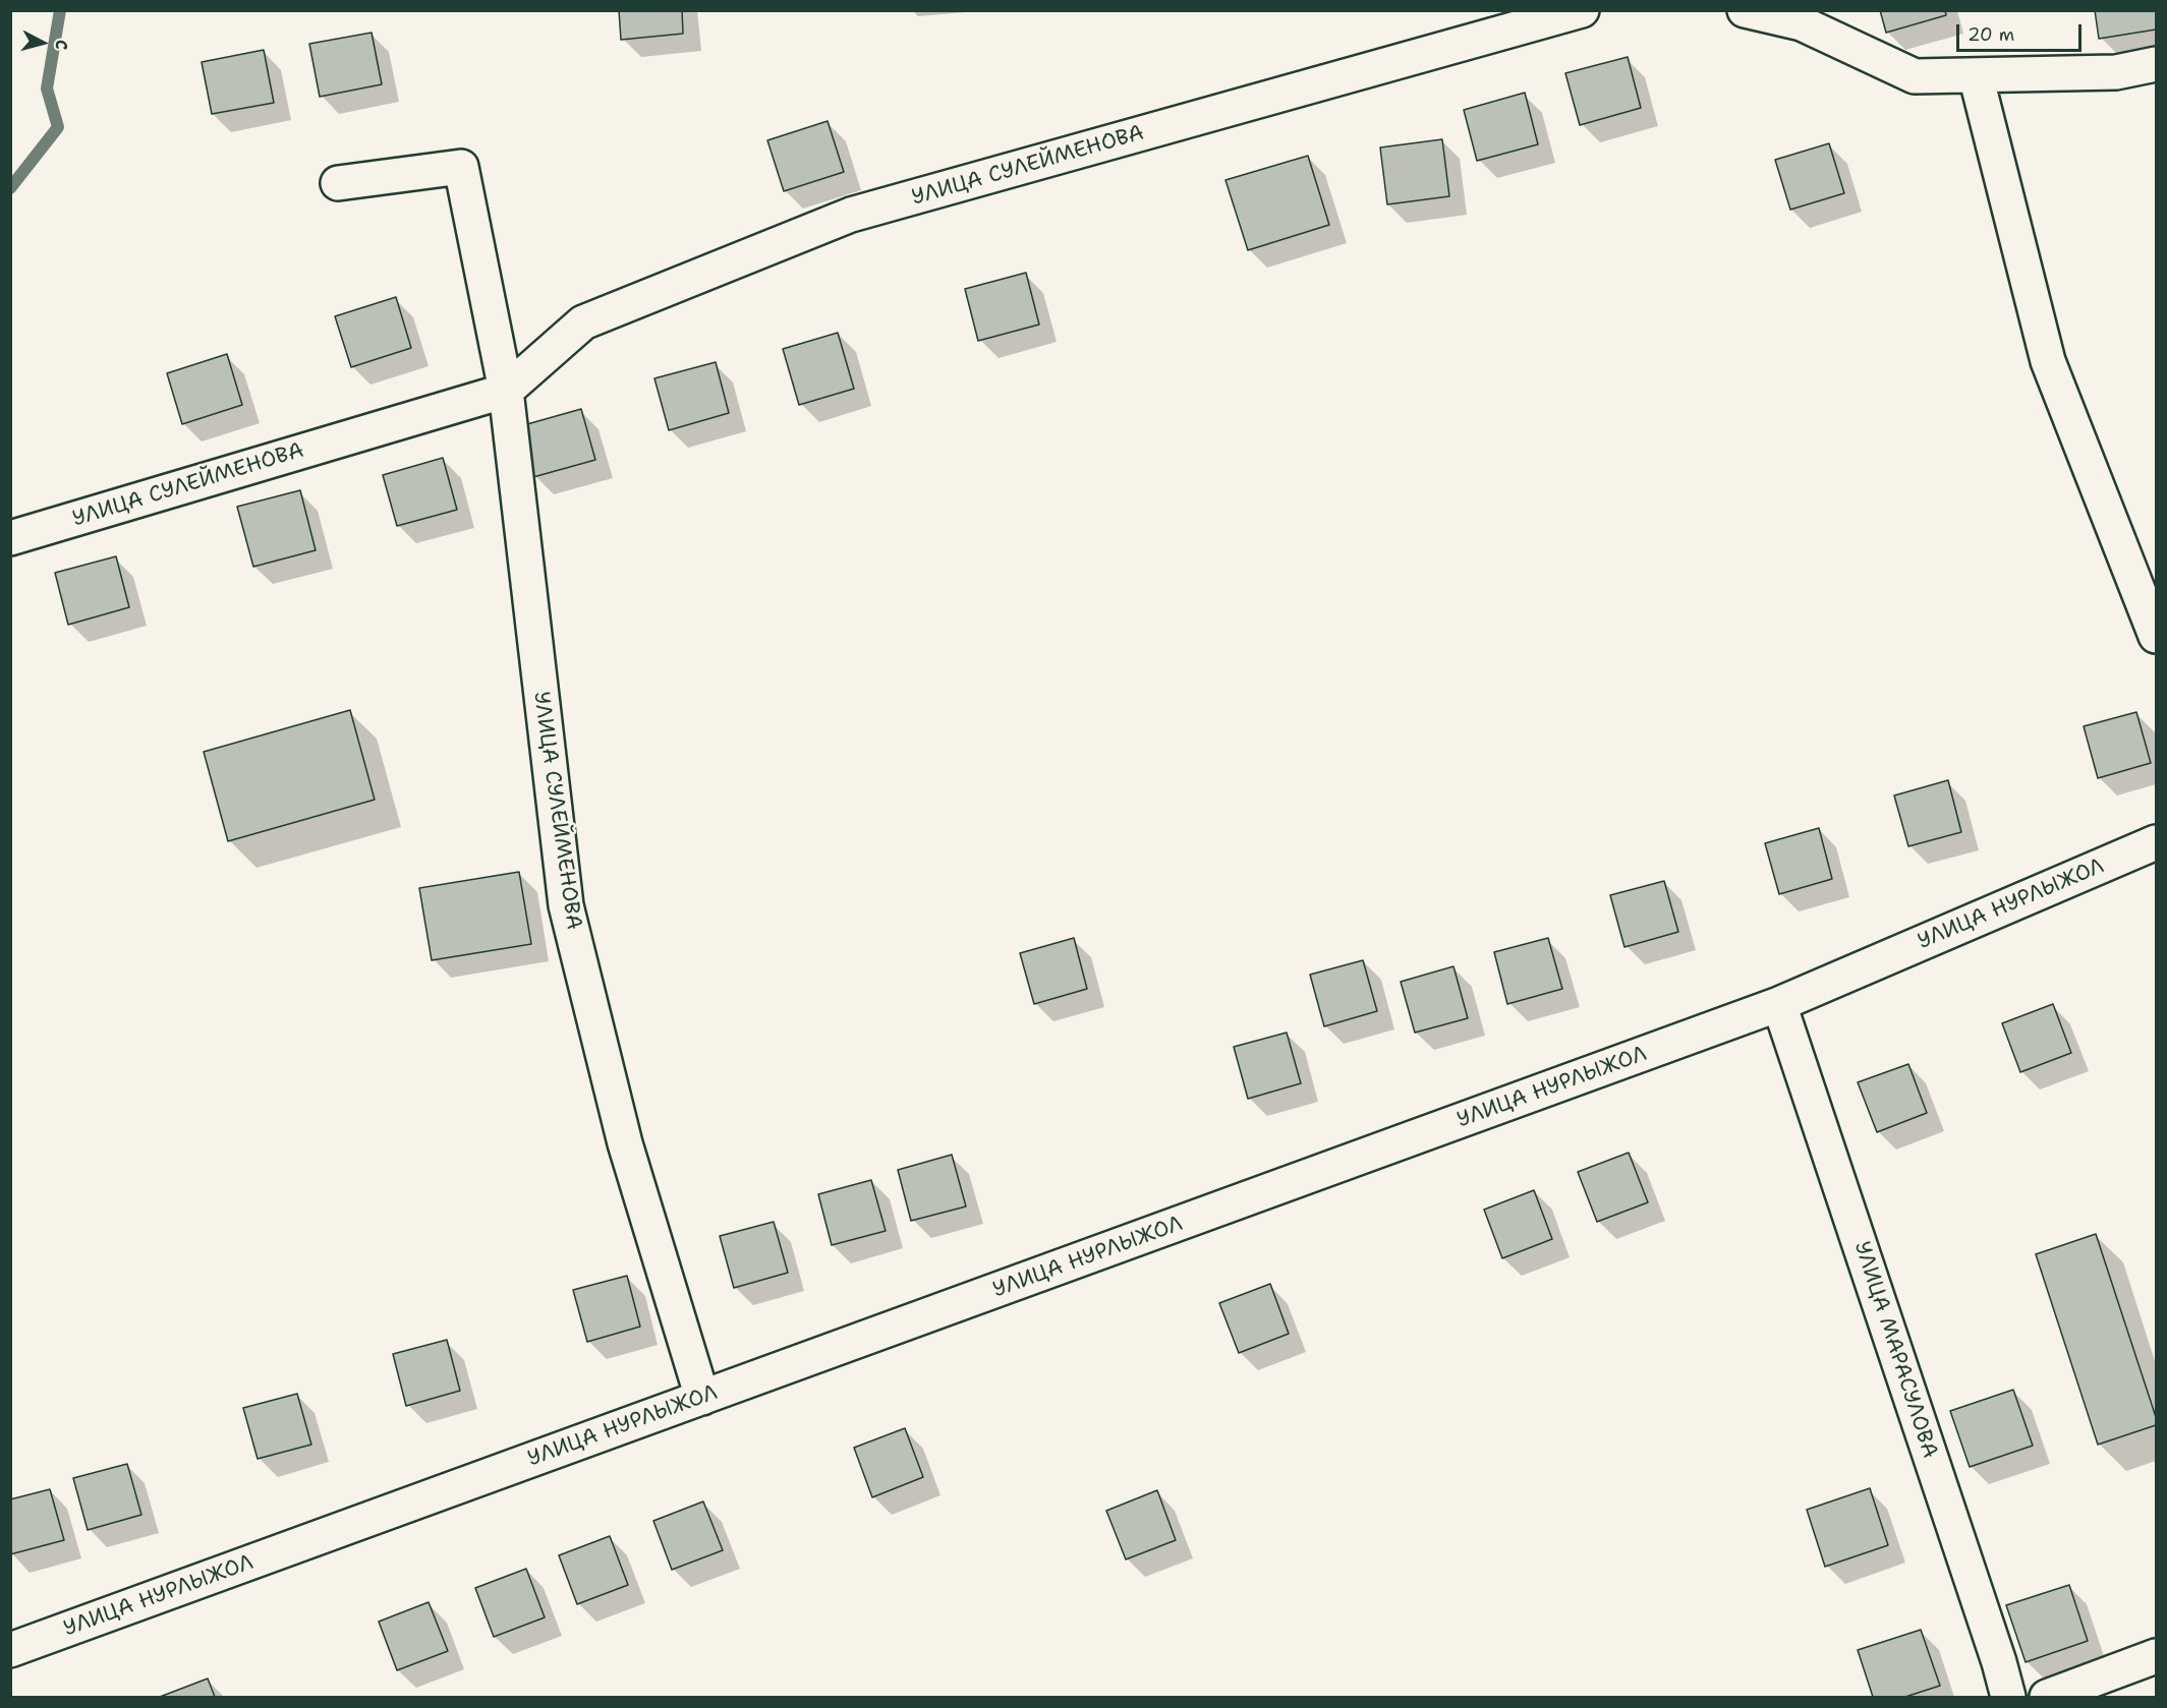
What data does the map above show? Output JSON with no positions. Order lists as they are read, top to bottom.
{
  "streets": {
    "street": ["УЛИЦА СУЛЕЙМЕНОВА", "УЛИЦА НУРЛЫЖОЛ", "УЛИЦА МАРАСУЛОВА"]
  },
  "crossings": [
    ["УЛИЦА СУЛЕЙМЕНОВА", "УЛИЦА НУРЛЫЖОЛ"],
    ["УЛИЦА НУРЛЫЖОЛ", "УЛИЦА МАРАСУЛОВА"]
  ],
  "scale_bar": "20 m",
  "north": "right"
}
